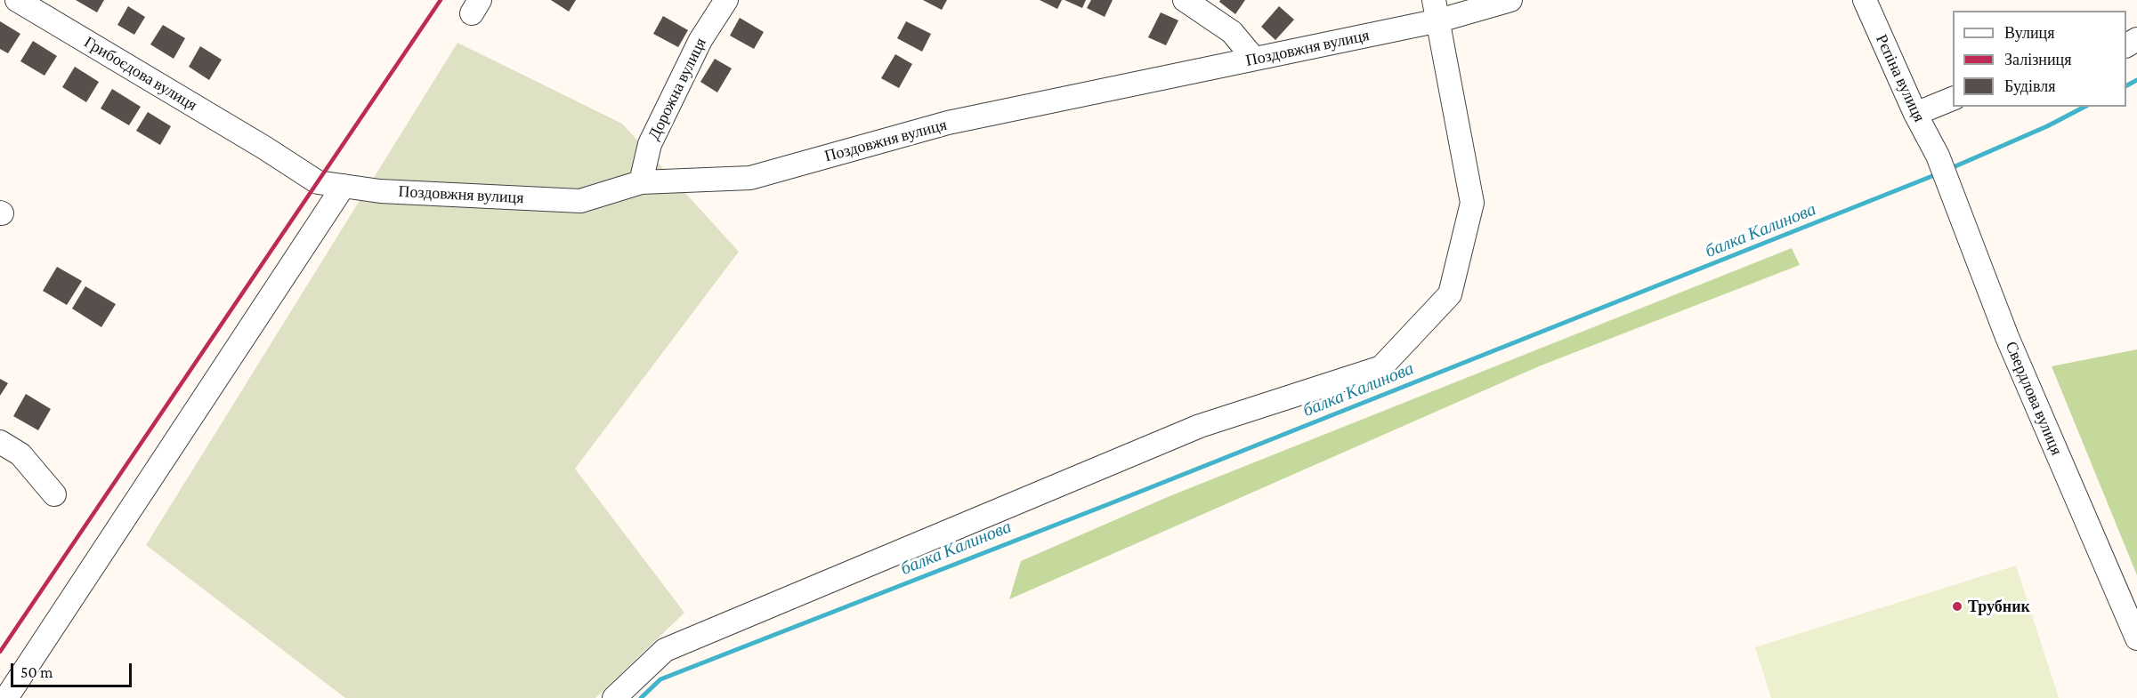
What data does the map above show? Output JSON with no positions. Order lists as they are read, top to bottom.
{
  "streets": {
    "street": [
      "Поздовжня вулиця",
      "Грибоєдова вулиця",
      "Рєпіна вулиця",
      "Дорожна вулиця",
      "Свердлова вулиця"
    ]
  },
  "crossings": [
    ["Поздовжня вулиця", "Грибоєдова вулиця"],
    ["Поздовжня вулиця", "Дорожна вулиця"],
    ["Рєпіна вулиця", "Свердлова вулиця"]
  ],
  "water": ["балка Калинова"],
  "places": ["Трубник"],
  "legend": ["Вулиця", "Залізниця", "Будівля"],
  "scale_bar": "50 m"
}
